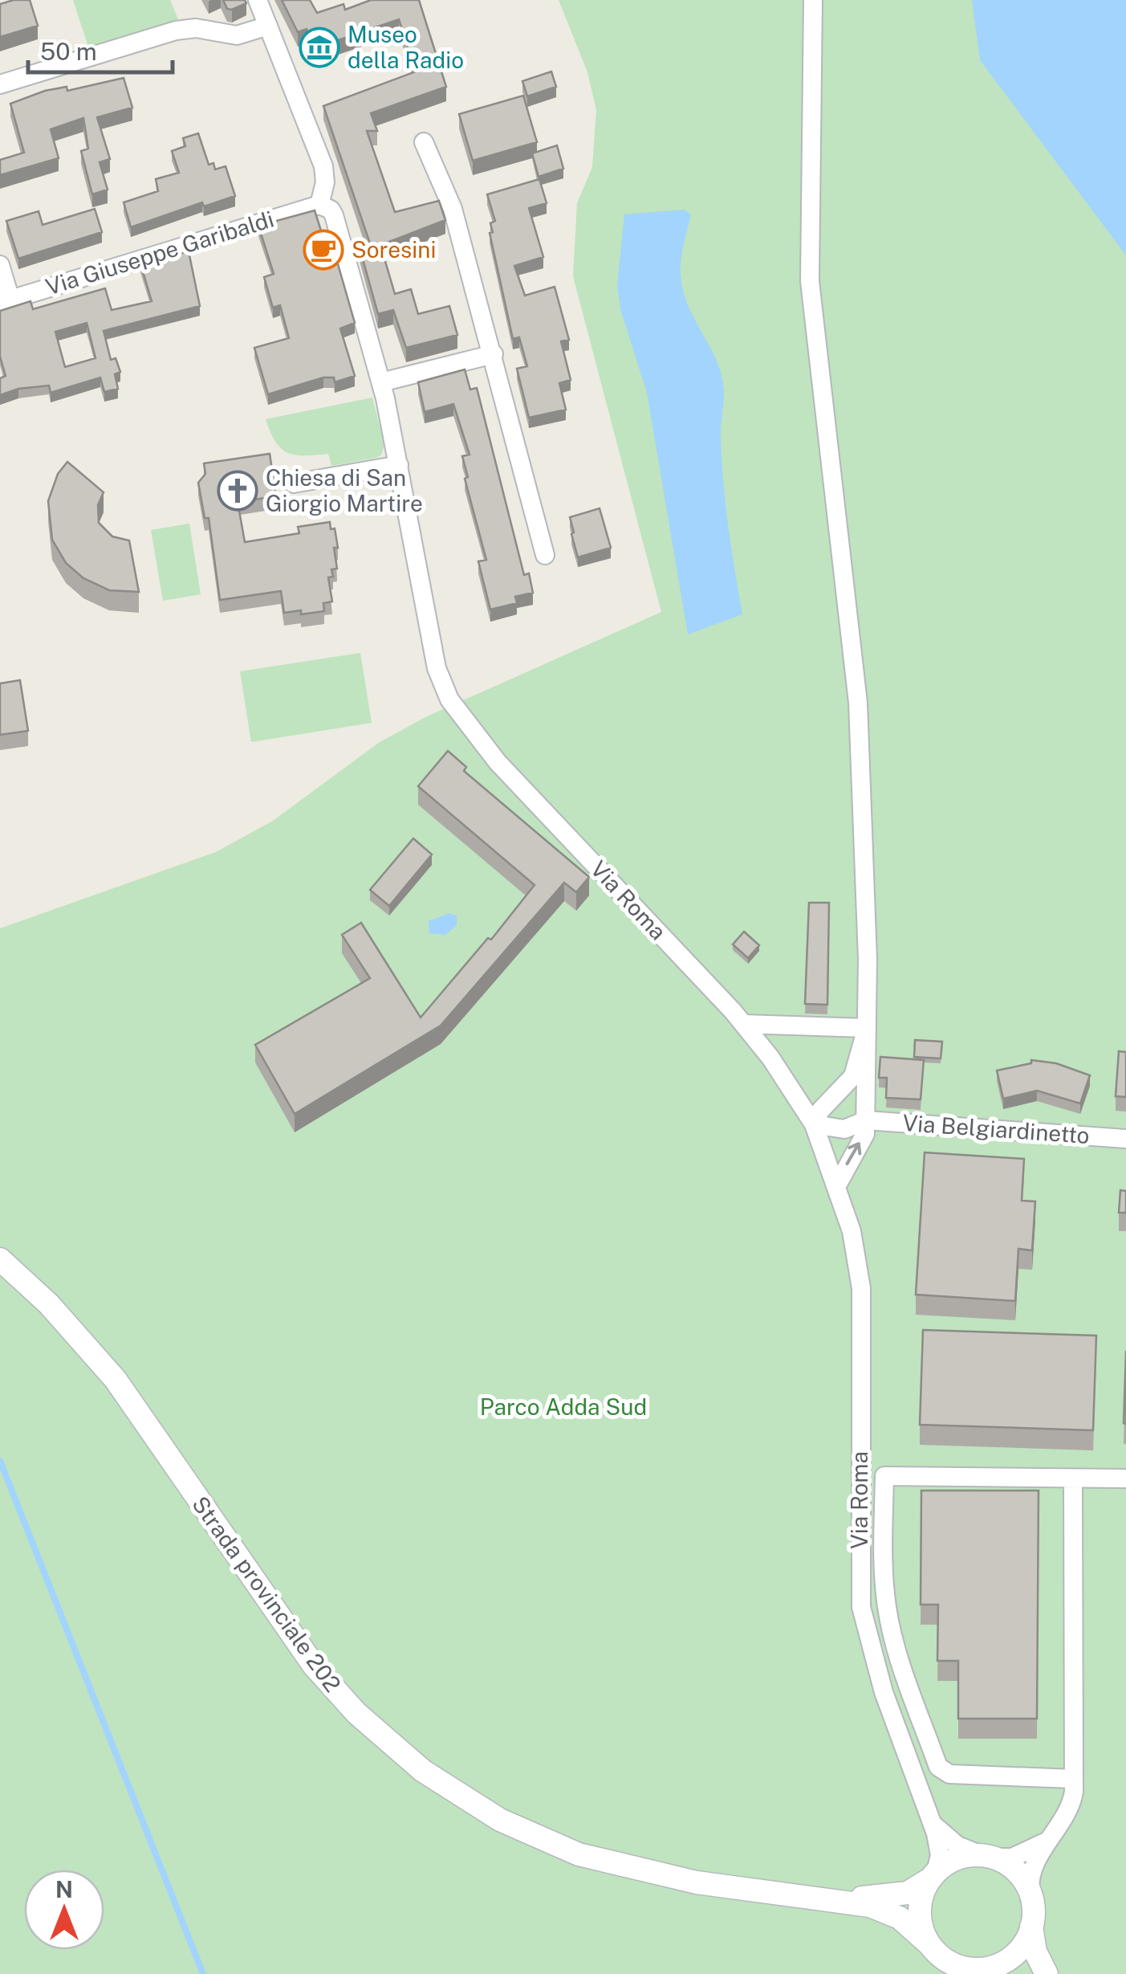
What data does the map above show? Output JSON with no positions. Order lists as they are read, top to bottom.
{
  "streets": {
    "street": [
      "Via Giuseppe Garibaldi",
      "Via Roma",
      "Via Belgiardinetto",
      "Strada provinciale 202"
    ]
  },
  "crossings": [
    ["Via Giuseppe Garibaldi", "Via Roma"],
    ["Via Roma", "Strada provinciale 202"]
  ],
  "parks": ["Parco Adda Sud"],
  "places": {
    "museum": ["Museo della Radio"],
    "cafe": ["Soresini"],
    "church": ["Chiesa di San Giorgio Martire"]
  },
  "scale_bar": "50 m",
  "north": "top"
}
